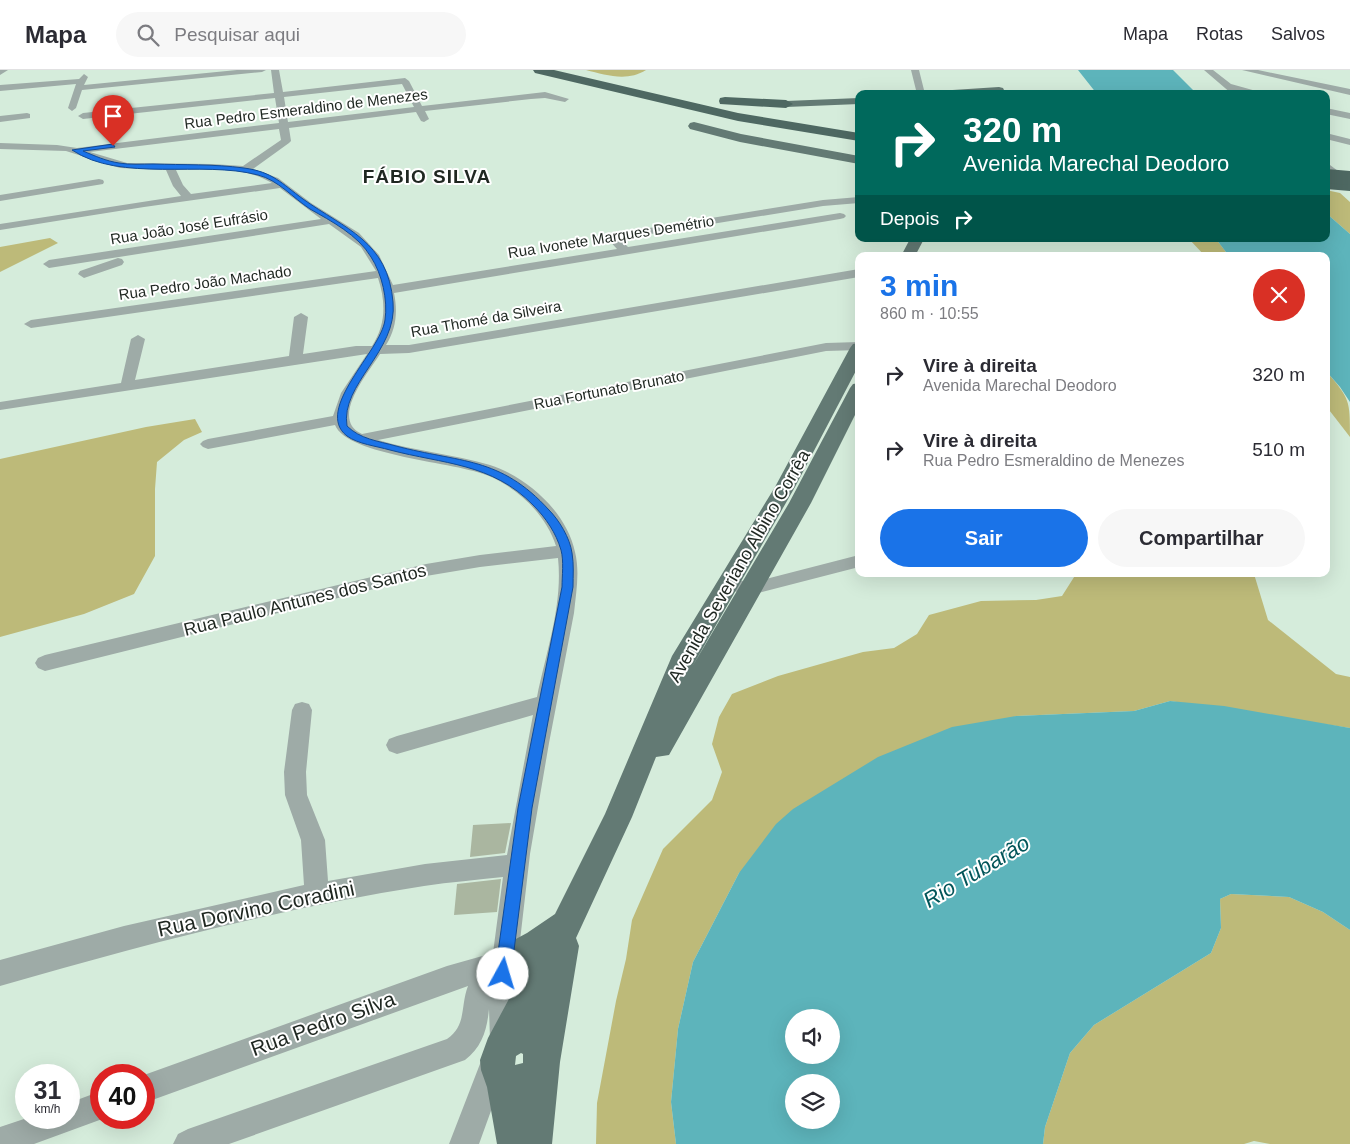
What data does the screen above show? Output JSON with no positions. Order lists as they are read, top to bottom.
{
  "streets": {
    "main road": ["Avenida Severiano Albino Corrêa"],
    "street": [
      "Rua Pedro Esmeraldino de Menezes",
      "Rua João José Eufrásio",
      "Rua Ivonete Marques Demétrio",
      "Rua Pedro João Machado",
      "Rua Thomé da Silveira",
      "Rua Fortunato Brunato",
      "Rua Paulo Antunes dos Santos",
      "Rua Dorvino Coradini",
      "Rua Pedro Silva"
    ]
  },
  "districts": ["FÁBIO SILVA"],
  "water": ["Rio Tubarão"],
  "page": {
    "header": "Mapa",
    "search": "Pesquisar aqui",
    "nav": ["Mapa", "Rotas", "Salvos"],
    "turn": ["320 m", "Avenida Marechal Deodoro"],
    "then": "Depois",
    "heading": ["3 min", "860 m · 10:55"],
    "list": [
      {
        "name": "Vire à direita",
        "note": "Avenida Marechal Deodoro",
        "value": "320 m"
      },
      {
        "name": "Vire à direita",
        "note": "Rua Pedro Esmeraldino de Menezes",
        "value": "510 m"
      }
    ],
    "buttons": ["Sair", "Compartilhar"],
    "speed": "31 km/h",
    "limit": "40"
  }
}
